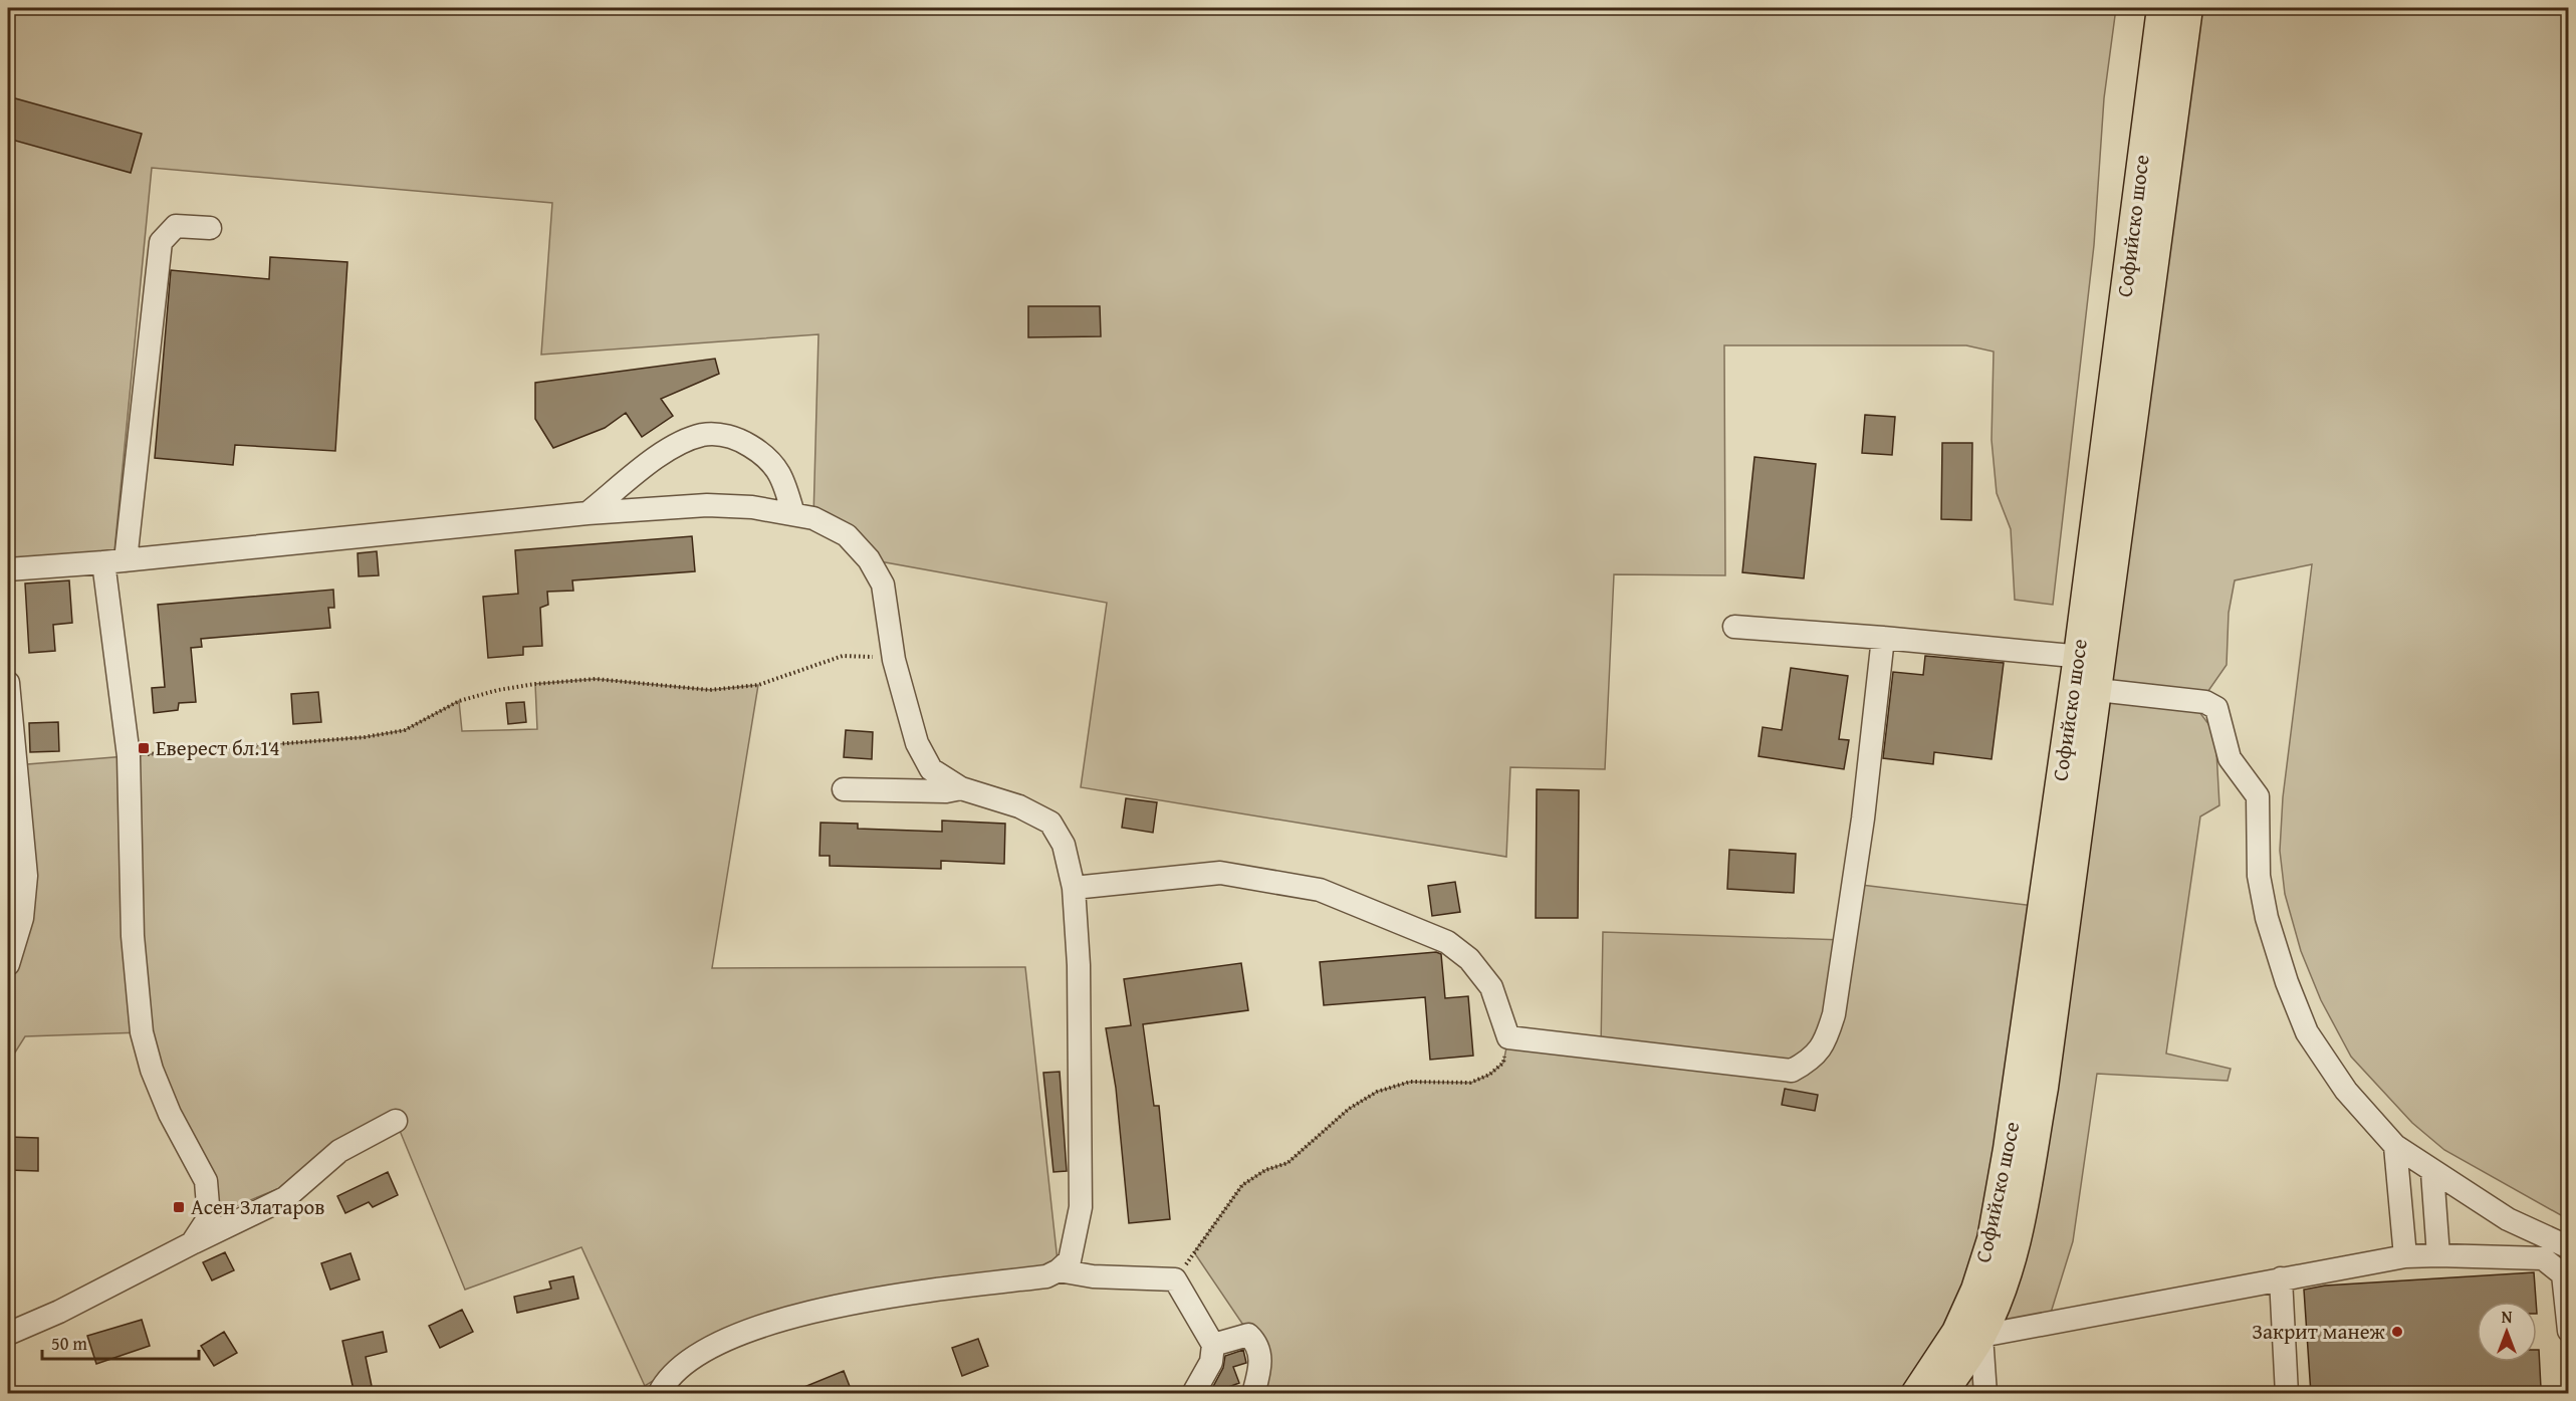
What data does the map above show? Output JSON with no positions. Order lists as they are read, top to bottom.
{
  "streets": {
    "main road": ["Софийско шосе"]
  },
  "places": {
    "transit": ["Еверест бл.14", "Асен Златаров"],
    "other": ["Закрит манеж"]
  },
  "scale_bar": "50 m",
  "north": "top"
}
